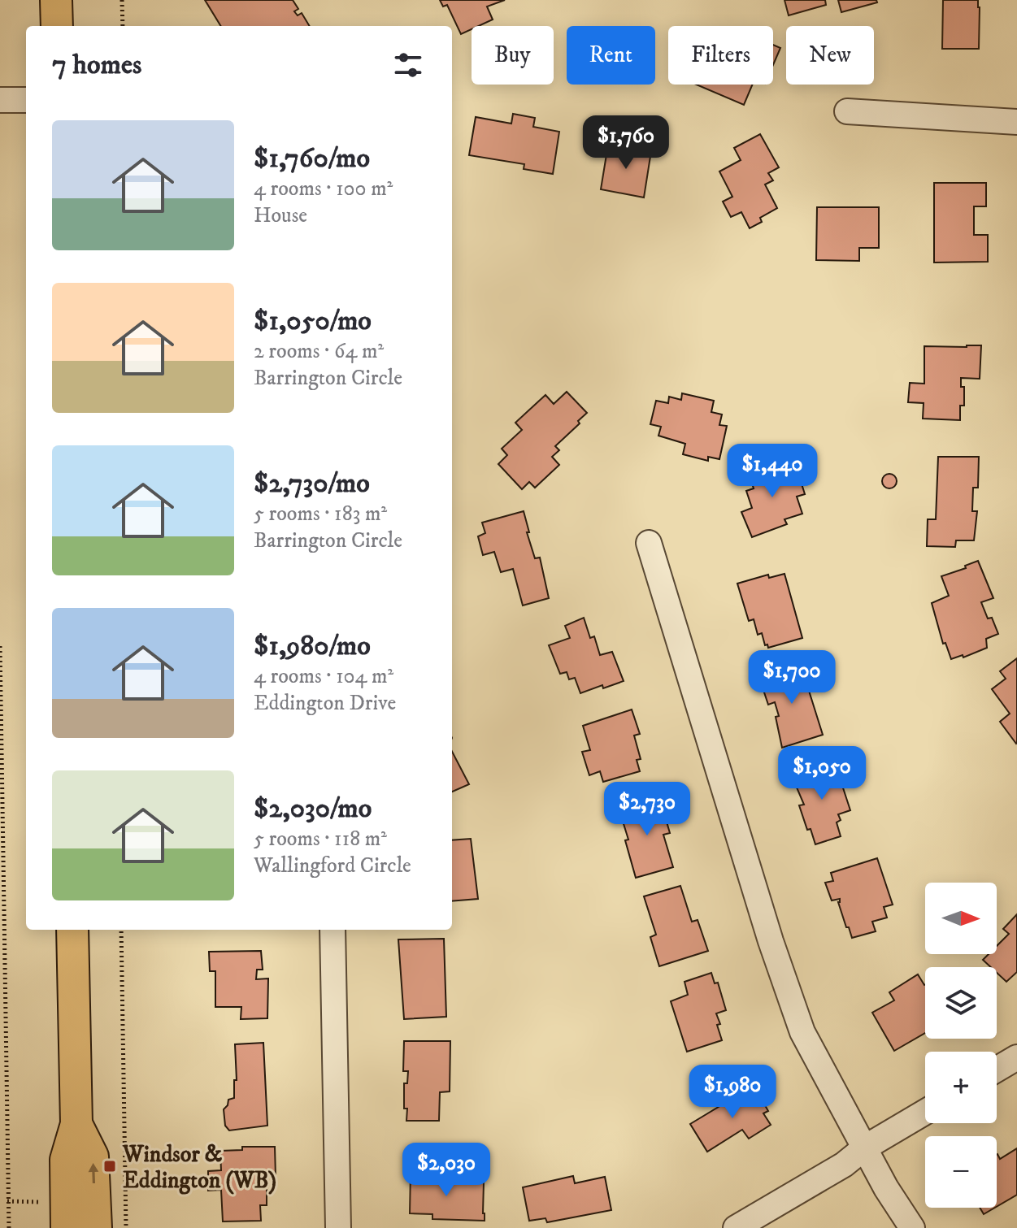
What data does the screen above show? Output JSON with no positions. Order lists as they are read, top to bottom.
{
  "places": {
    "transit": ["Windsor & Eddington (WB)"]
  },
  "north": "right",
  "page": {
    "chip": [
      "Buy",
      "Rent",
      "Filters",
      "New"
    ],
    "heading": "7 homes",
    "list": [
      {
        "name": "$1,760/mo",
        "note": "4 rooms · 100 m² · House"
      },
      {
        "name": "$1,050/mo",
        "note": "2 rooms · 64 m² · Barrington Circle"
      },
      {
        "name": "$2,730/mo",
        "note": "5 rooms · 183 m² · Barrington Circle"
      },
      {
        "name": "$1,980/mo",
        "note": "4 rooms · 104 m² · Eddington Drive"
      },
      {
        "name": "$2,030/mo",
        "note": "5 rooms · 118 m² · Wallingford Circle"
      }
    ],
    "price": [
      "$1,760",
      "$1,440",
      "$1,700",
      "$1,050",
      "$2,730",
      "$1,980",
      "$2,030"
    ],
    "map_buttons": ["+", "−"]
  }
}
